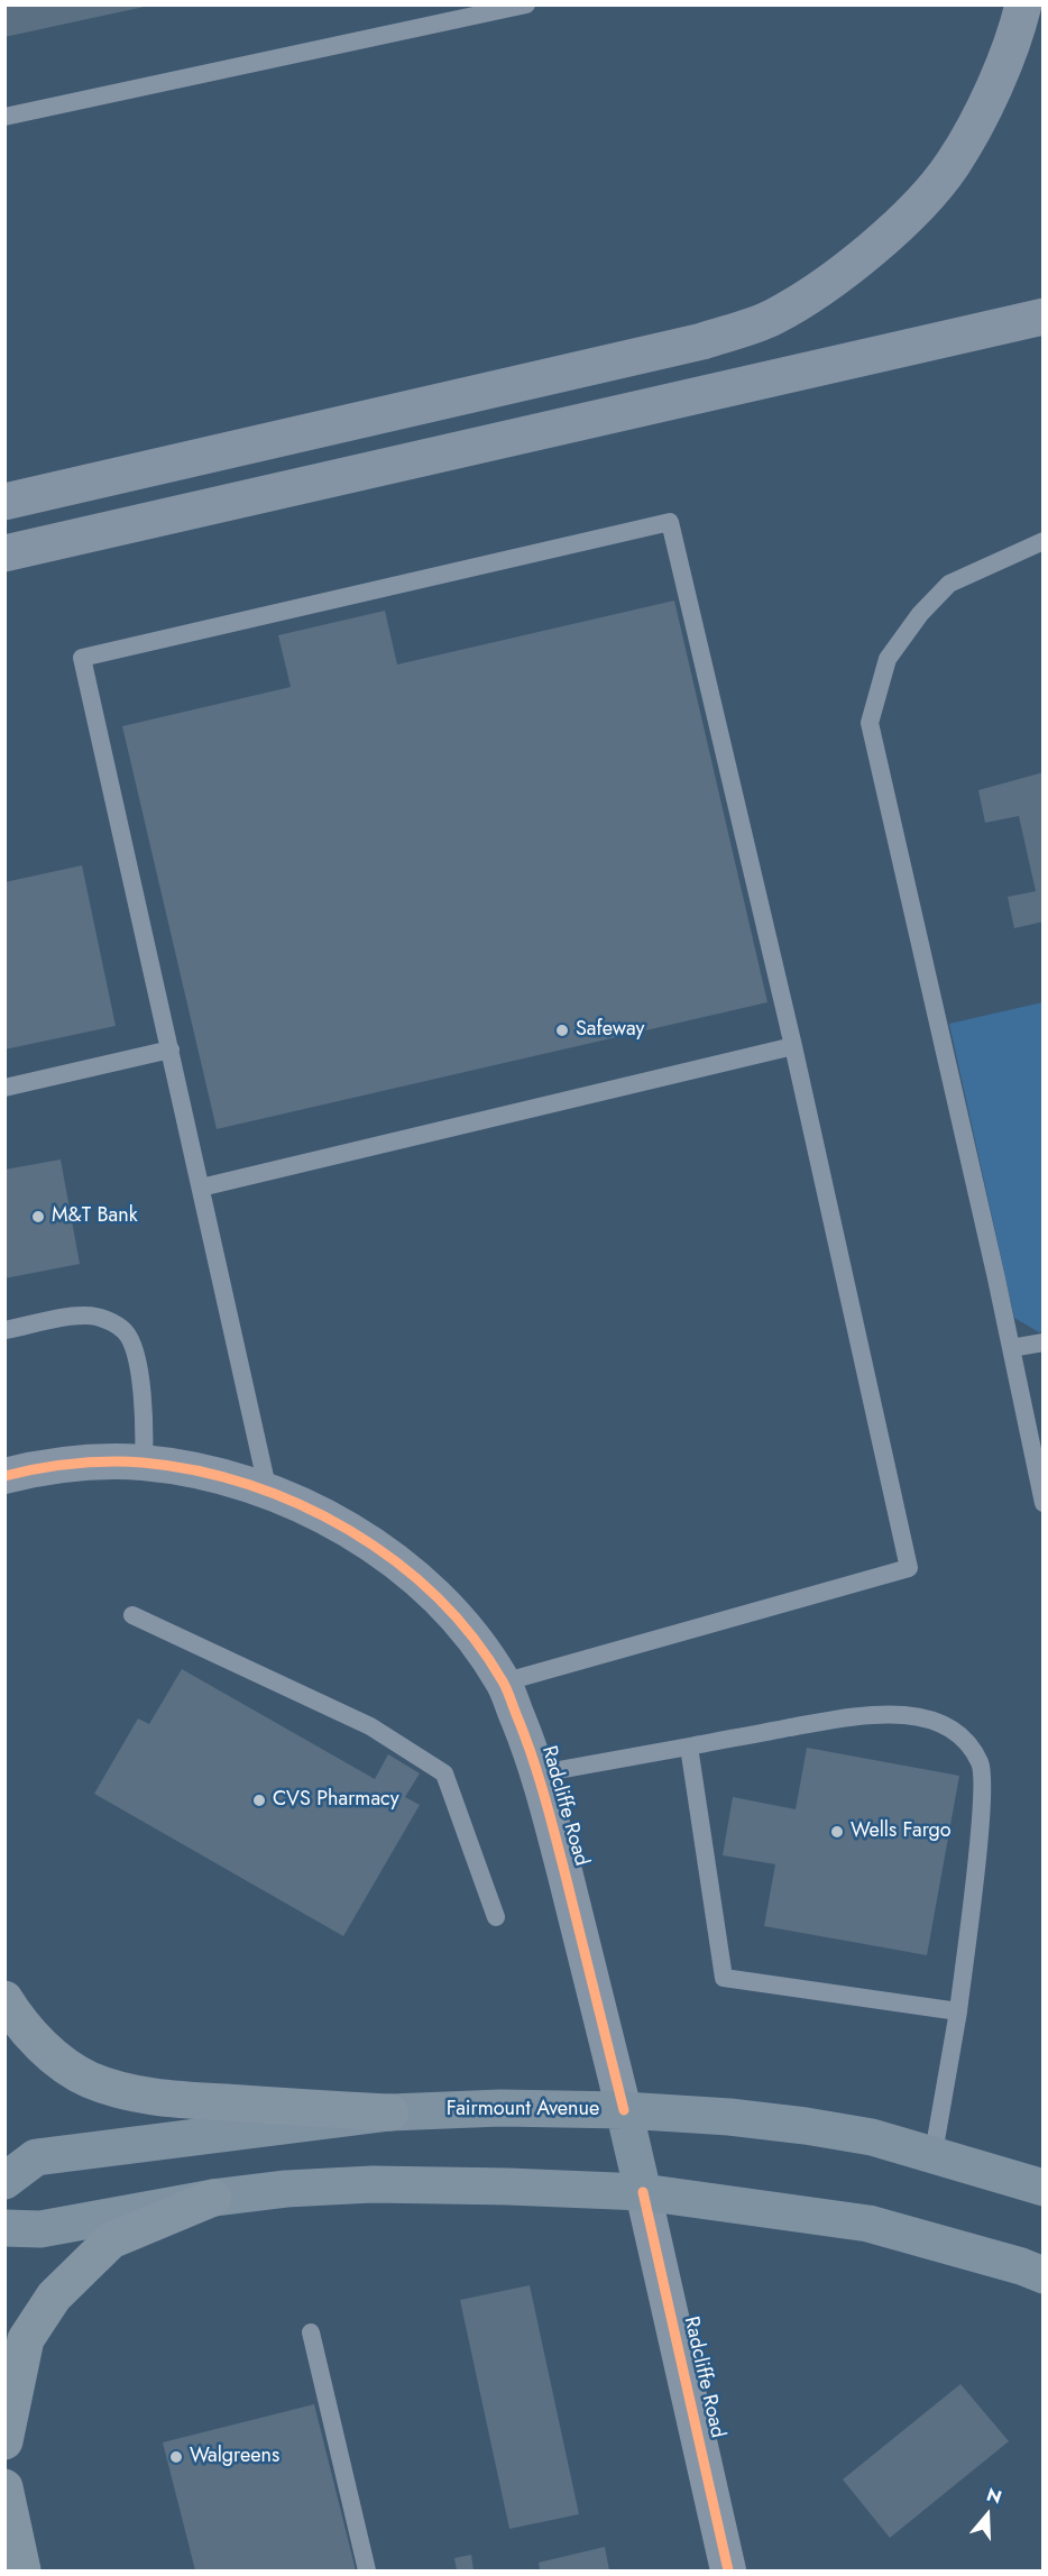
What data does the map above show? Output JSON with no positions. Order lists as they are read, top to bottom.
{
  "streets": {
    "main road": ["Fairmount Avenue"],
    "street": ["Radcliffe Road"]
  },
  "crossings": [
    ["Radcliffe Road", "Fairmount Avenue"]
  ],
  "places": [
    "Safeway",
    "M&T Bank",
    "CVS Pharmacy",
    "Wells Fargo",
    "Walgreens"
  ],
  "north": "top"
}
